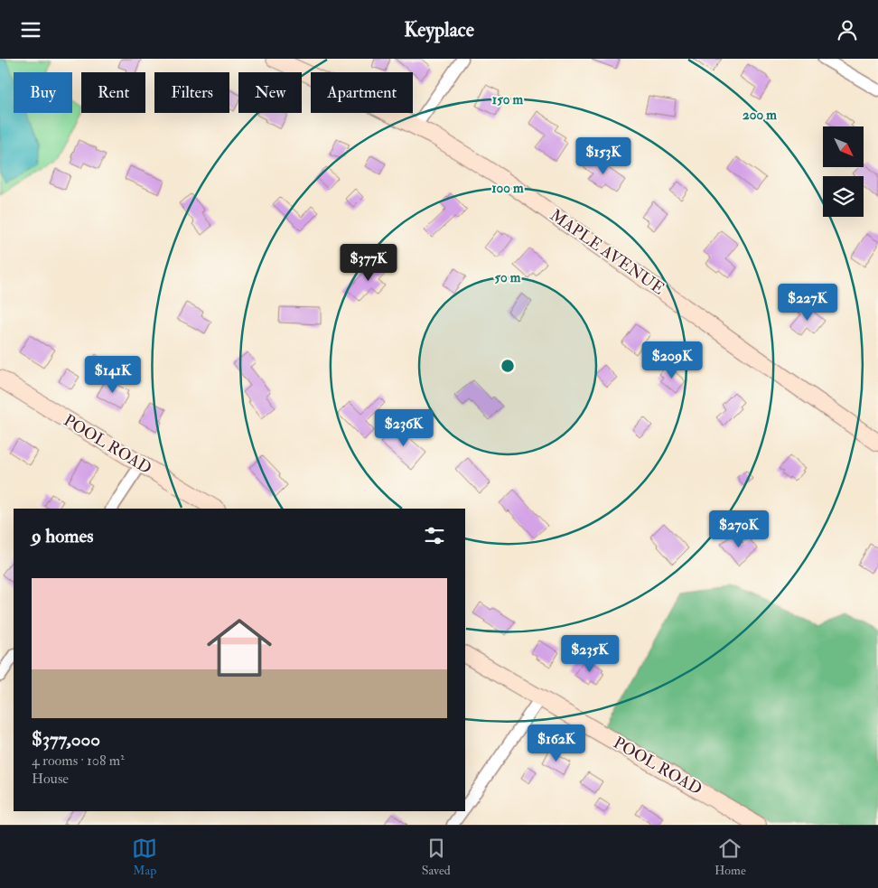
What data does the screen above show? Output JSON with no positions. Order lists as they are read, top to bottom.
{
  "streets": {
    "main road": ["MAPLE AVENUE", "POOL ROAD"]
  },
  "north": "bottom right",
  "page": {
    "header": "Keyplace",
    "chip": [
      "Buy",
      "Rent",
      "Filters",
      "New",
      "Apartment"
    ],
    "price": [
      "$153K",
      "$377K",
      "$227K",
      "$209K",
      "$141K",
      "$236K",
      "$270K",
      "$235K",
      "$162K"
    ],
    "heading": "9 homes",
    "list": [
      {
        "name": "$377,000",
        "note": "4 rooms · 108 m² · House"
      }
    ],
    "tabs": ["Map", "Saved", "Home"]
  },
  "rings": [
    "150 m",
    "200 m",
    "100 m",
    "50 m"
  ]
}
